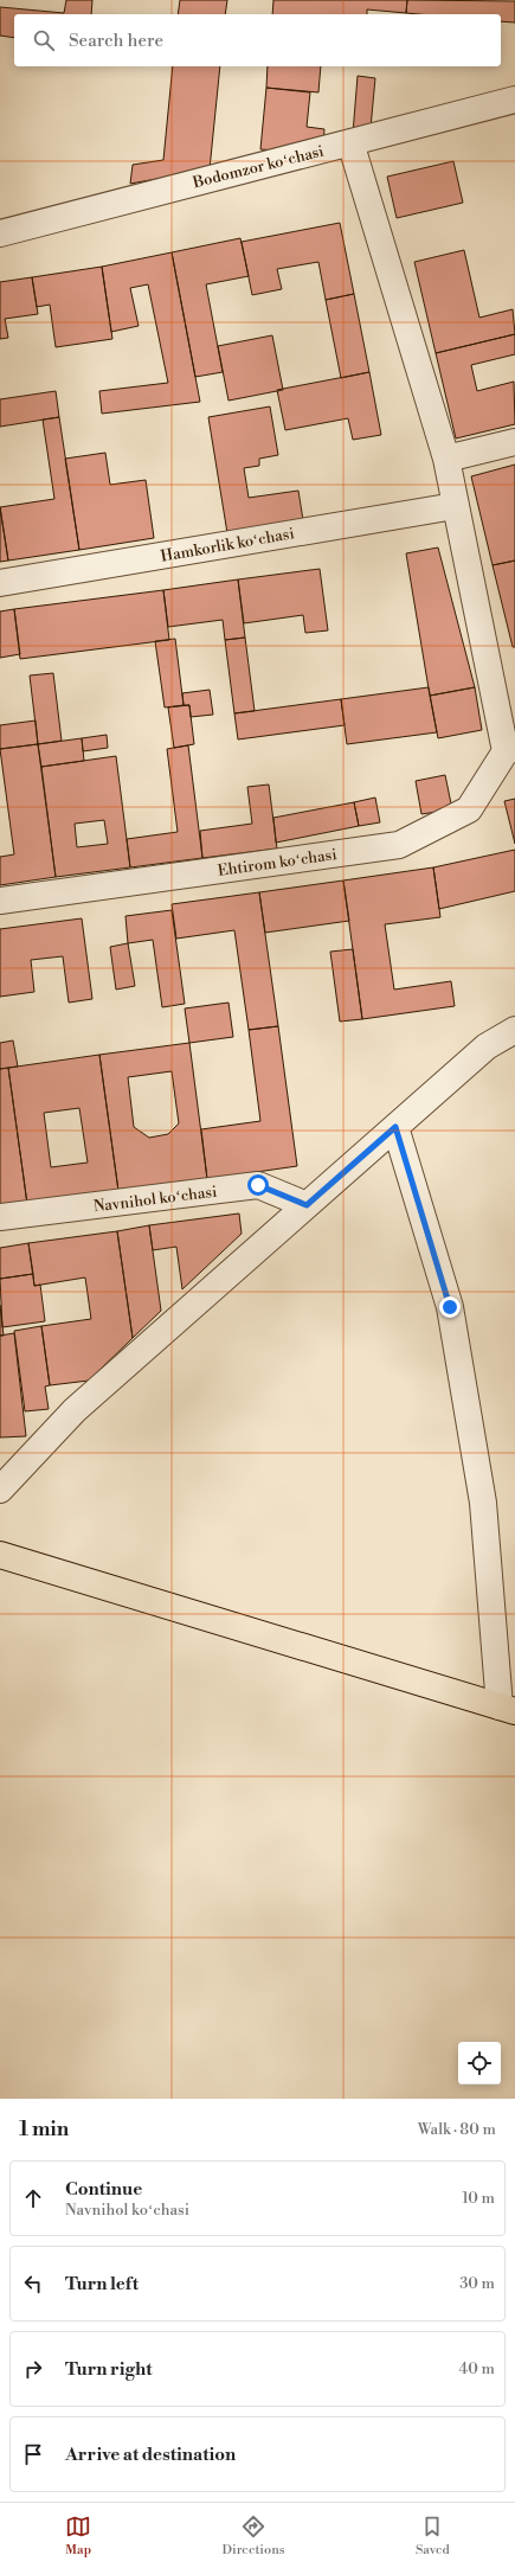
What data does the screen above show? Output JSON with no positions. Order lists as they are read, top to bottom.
{
  "streets": {
    "street": [
      "Bodomzor koʻchasi",
      "Hamkorlik koʻchasi",
      "Ehtirom koʻchasi",
      "Navnihol koʻchasi"
    ]
  },
  "page": {
    "search": "Search here",
    "heading": ["1 min", "Walk · 80 m"],
    "list": [
      ["Continue", "Navnihol koʻchasi", "10 m"],
      ["Turn left", "30 m"],
      ["Turn right", "40 m"],
      "Arrive at destination"
    ],
    "nav": ["Map", "Directions", "Saved"]
  }
}
